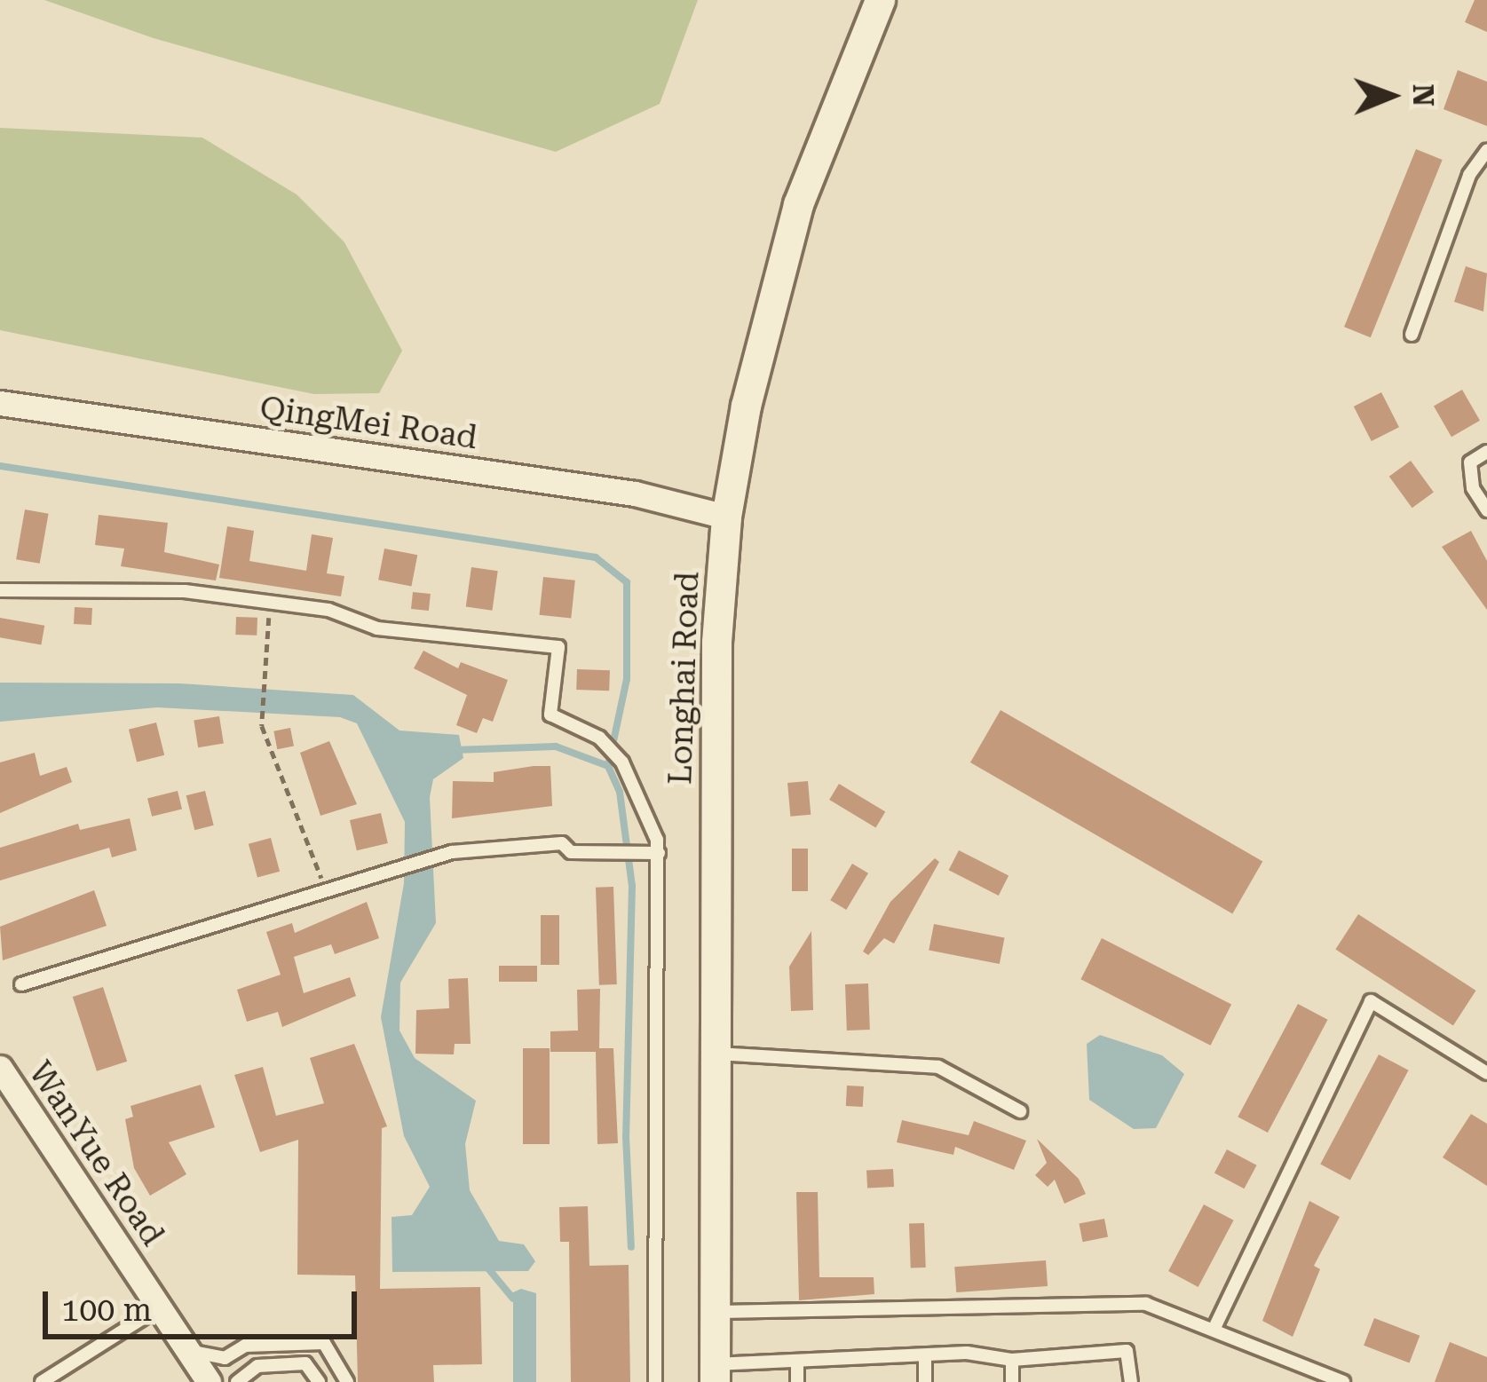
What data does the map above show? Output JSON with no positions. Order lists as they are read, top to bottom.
{
  "streets": {
    "street": ["QingMei Road", "Longhai Road", "WanYue Road"]
  },
  "crossings": [
    ["QingMei Road", "Longhai Road"]
  ],
  "scale_bar": "100 m",
  "north": "right"
}
